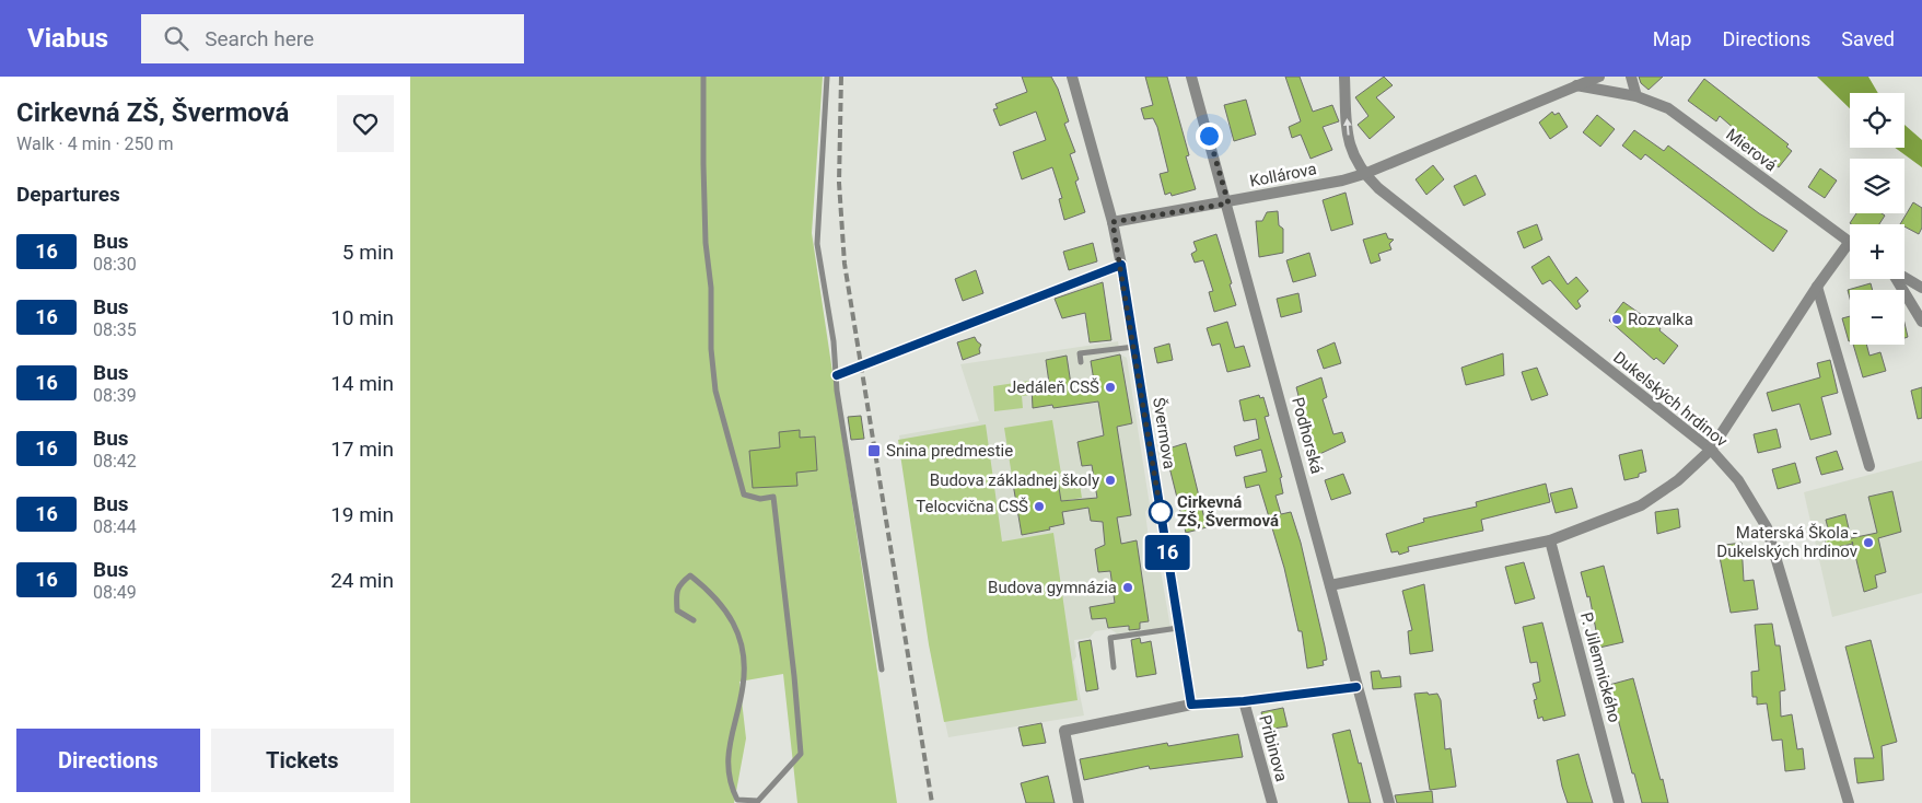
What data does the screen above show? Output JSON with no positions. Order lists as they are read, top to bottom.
{
  "streets": {
    "street": [
      "Mierová",
      "Kollárova",
      "Dukelských hrdinov",
      "Švermova",
      "Podhorská",
      "P. Jilemnického",
      "Pribinova"
    ]
  },
  "crossings": [
    ["Mierová", "Kollárova"],
    ["Kollárova", "Dukelských hrdinov"],
    ["Kollárova", "Švermova"],
    ["Kollárova", "Podhorská"]
  ],
  "places": {
    "other": [
      "Rozvalka",
      "Jedáleň CSŠ",
      "Budova základnej školy",
      "Telocvična CSŠ",
      "Cirkevná ZŠ, Švermová",
      "Materská Škola - Dukelských hrdinov",
      "Budova gymnázia"
    ],
    "transit": ["Snina predmestie"]
  },
  "lines": ["bus line 16"],
  "page": {
    "header": "Viabus",
    "search": "Search here",
    "nav": ["Map", "Directions", "Saved"],
    "heading": [
      ["Cirkevná ZŠ, Švermová", "Walk · 4 min · 250 m"],
      "Departures"
    ],
    "on_map": "16",
    "map_buttons": ["+", "−"],
    "list": [
      {
        "mark": "16",
        "name": "Bus",
        "note": "08:30",
        "value": "5 min"
      },
      {
        "mark": "16",
        "name": "Bus",
        "note": "08:35",
        "value": "10 min"
      },
      {
        "mark": "16",
        "name": "Bus",
        "note": "08:39",
        "value": "14 min"
      },
      {
        "mark": "16",
        "name": "Bus",
        "note": "08:42",
        "value": "17 min"
      },
      {
        "mark": "16",
        "name": "Bus",
        "note": "08:44",
        "value": "19 min"
      },
      {
        "mark": "16",
        "name": "Bus",
        "note": "08:49",
        "value": "24 min"
      }
    ],
    "buttons": ["Directions", "Tickets"]
  }
}
